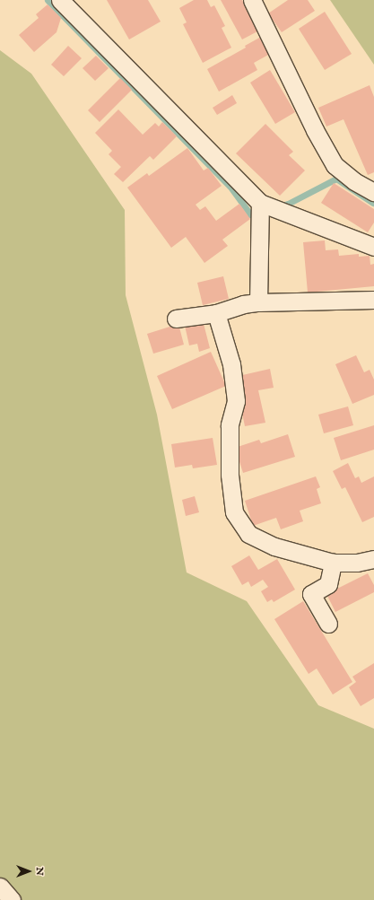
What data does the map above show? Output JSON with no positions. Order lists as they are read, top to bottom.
{
  "north": "right"
}
